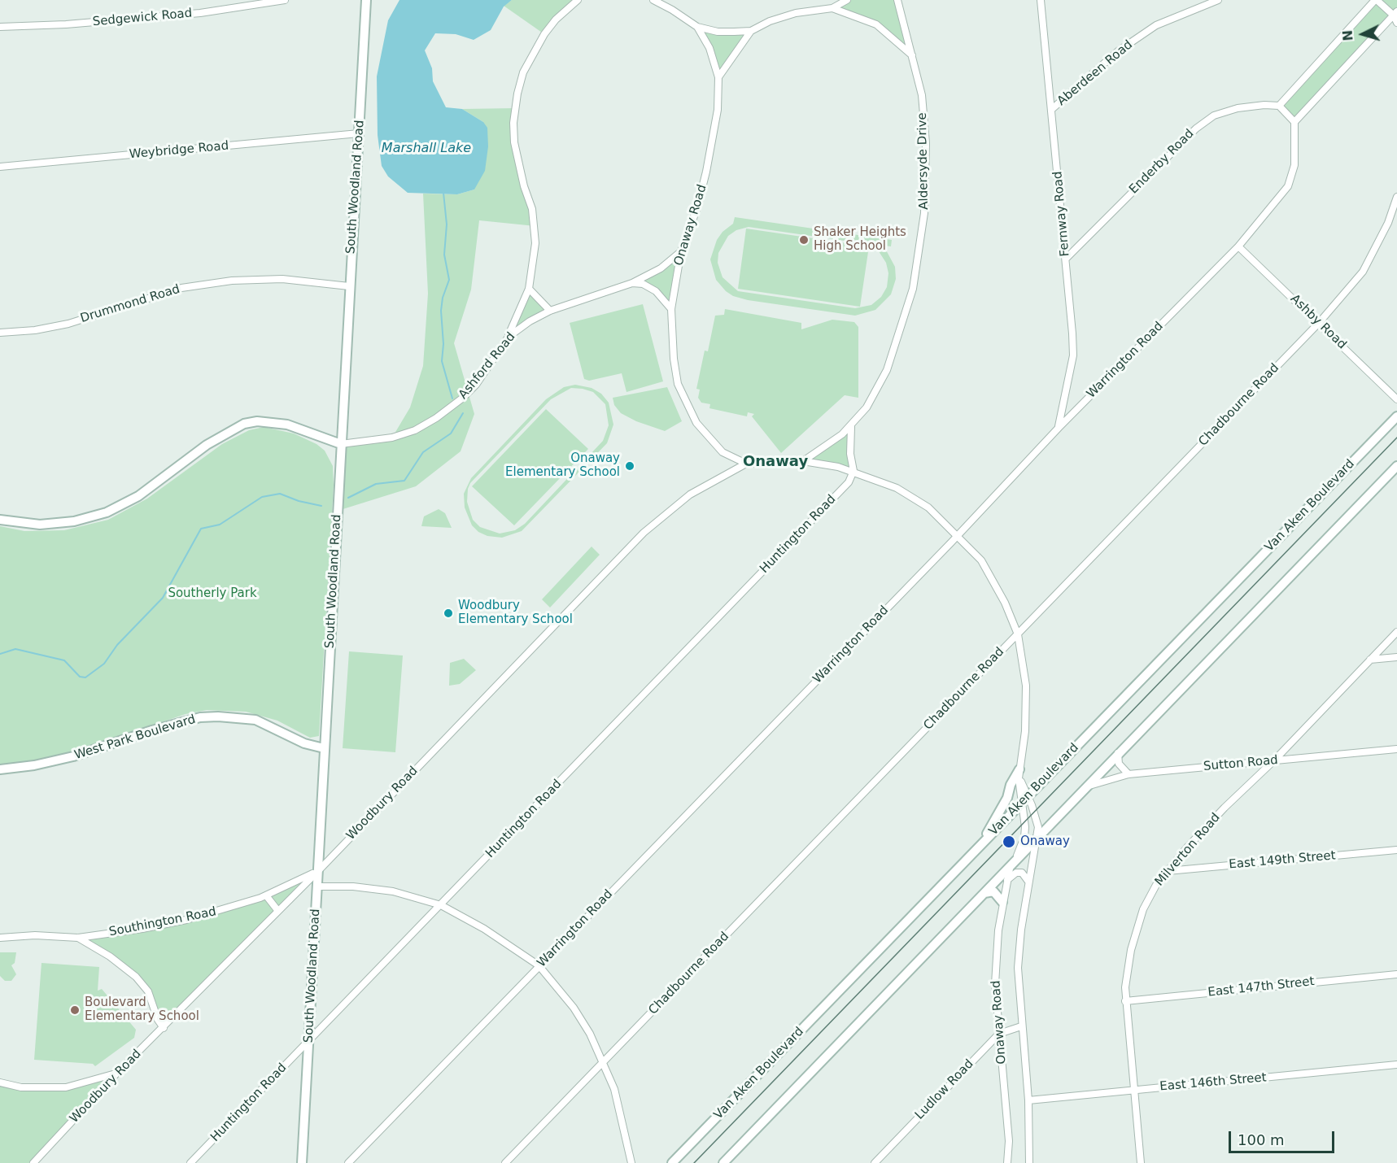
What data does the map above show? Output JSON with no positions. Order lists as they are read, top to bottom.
{
  "streets": {
    "main road": ["South Woodland Road", "Van Aken Boulevard", "West Park Boulevard"],
    "street": [
      "Sedgewick Road",
      "Aberdeen Road",
      "Weybridge Road",
      "Aldersyde Drive",
      "Enderby Road",
      "Fernway Road",
      "Onaway Road",
      "Drummond Road",
      "Ashby Road",
      "Warrington Road",
      "Ashford Road",
      "Chadbourne Road",
      "Huntington Road",
      "Sutton Road",
      "Woodbury Road",
      "Milverton Road",
      "East 149th Street",
      "Southington Road",
      "East 147th Street",
      "East 146th Street",
      "Ludlow Road"
    ]
  },
  "crossings": [
    ["Aberdeen Road", "Fernway Road"],
    ["Weybridge Road", "South Woodland Road"],
    ["Aldersyde Drive", "Onaway Road"],
    ["Enderby Road", "Fernway Road"],
    ["South Woodland Road", "Drummond Road"],
    ["South Woodland Road", "Ashford Road"],
    ["South Woodland Road", "Huntington Road"],
    ["South Woodland Road", "West Park Boulevard"],
    ["South Woodland Road", "Woodbury Road"],
    ["South Woodland Road", "Southington Road"],
    ["Fernway Road", "Warrington Road"],
    ["Onaway Road", "Warrington Road"],
    ["Onaway Road", "Ashford Road"],
    ["Onaway Road", "Chadbourne Road"],
    ["Onaway Road", "Van Aken Boulevard"],
    ["Onaway Road", "Huntington Road"],
    ["Onaway Road", "Woodbury Road"],
    ["Onaway Road", "East 146th Street"],
    ["Onaway Road", "Ludlow Road"],
    ["Ashby Road", "Warrington Road"],
    ["Ashby Road", "Chadbourne Road"],
    ["Sutton Road", "Milverton Road"],
    ["Woodbury Road", "Southington Road"],
    ["Milverton Road", "East 149th Street"],
    ["Milverton Road", "East 147th Street"],
    ["Milverton Road", "East 146th Street"]
  ],
  "districts": ["Onaway"],
  "water": ["Marshall Lake"],
  "parks": ["Southerly Park"],
  "places": [
    "Shaker Heights High School",
    "Onaway Elementary School",
    "Woodbury Elementary School",
    "Onaway",
    "Boulevard Elementary School"
  ],
  "scale_bar": "100 m",
  "north": "left"
}
